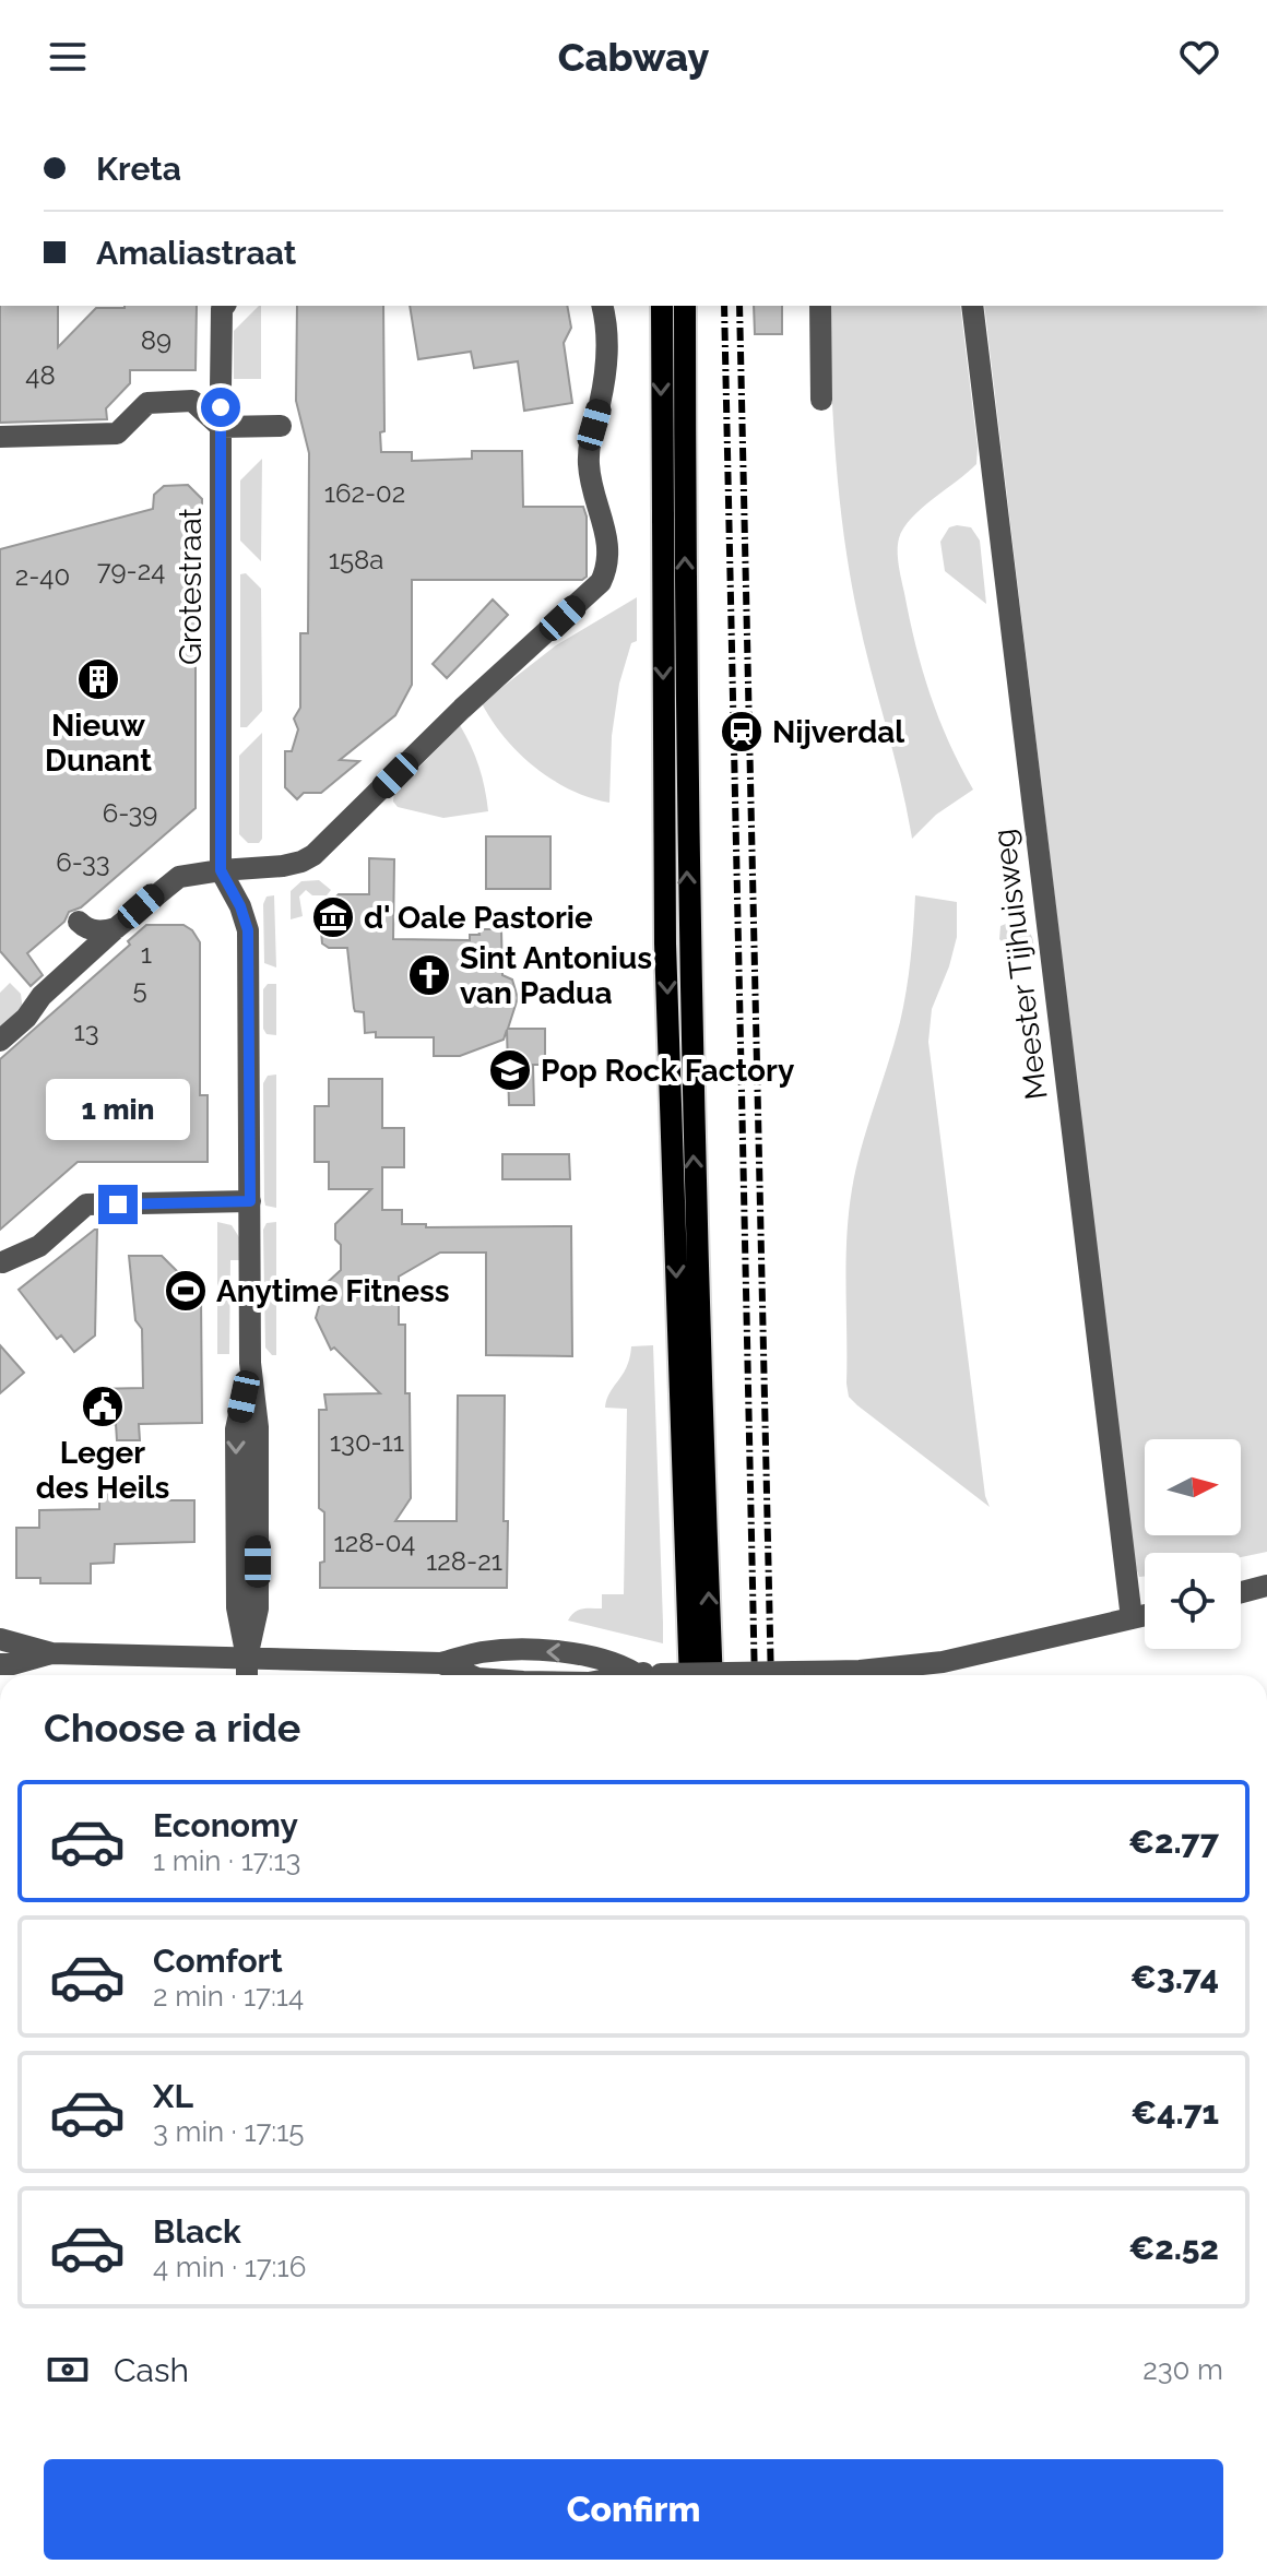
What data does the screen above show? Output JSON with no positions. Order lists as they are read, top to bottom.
{
  "streets": {
    "street": ["Grotestraat", "Meester Tijhuisweg"]
  },
  "places": {
    "building": ["Nieuw Dunant"],
    "station": ["Nijverdal"],
    "museum": ["d' Oale Pastorie"],
    "church": ["Sint Antonius van Padua"],
    "school or university": ["Pop Rock Factory"],
    "sports": ["Anytime Fitness"],
    "public building": ["Leger des Heils"]
  },
  "house_numbers": [
    "89",
    "48",
    "162-02",
    "158a",
    "79-24",
    "2-40",
    "6-39",
    "6-33",
    "1",
    "5",
    "13",
    "130-11",
    "128-04",
    "128-21"
  ],
  "north": "right",
  "page": {
    "header": "Cabway",
    "banner": ["Kreta", "Amaliastraat"],
    "bubble": "1 min",
    "heading": "Choose a ride",
    "list": [
      {
        "name": "Economy",
        "note": "1 min · 17:13",
        "value": "€2.77"
      },
      {
        "name": "Comfort",
        "note": "2 min · 17:14",
        "value": "€3.74"
      },
      {
        "name": "XL",
        "note": "3 min · 17:15",
        "value": "€4.71"
      },
      {
        "name": "Black",
        "note": "4 min · 17:16",
        "value": "€2.52"
      }
    ],
    "pay": ["Cash", "230 m"],
    "buttons": "Confirm"
  }
}
